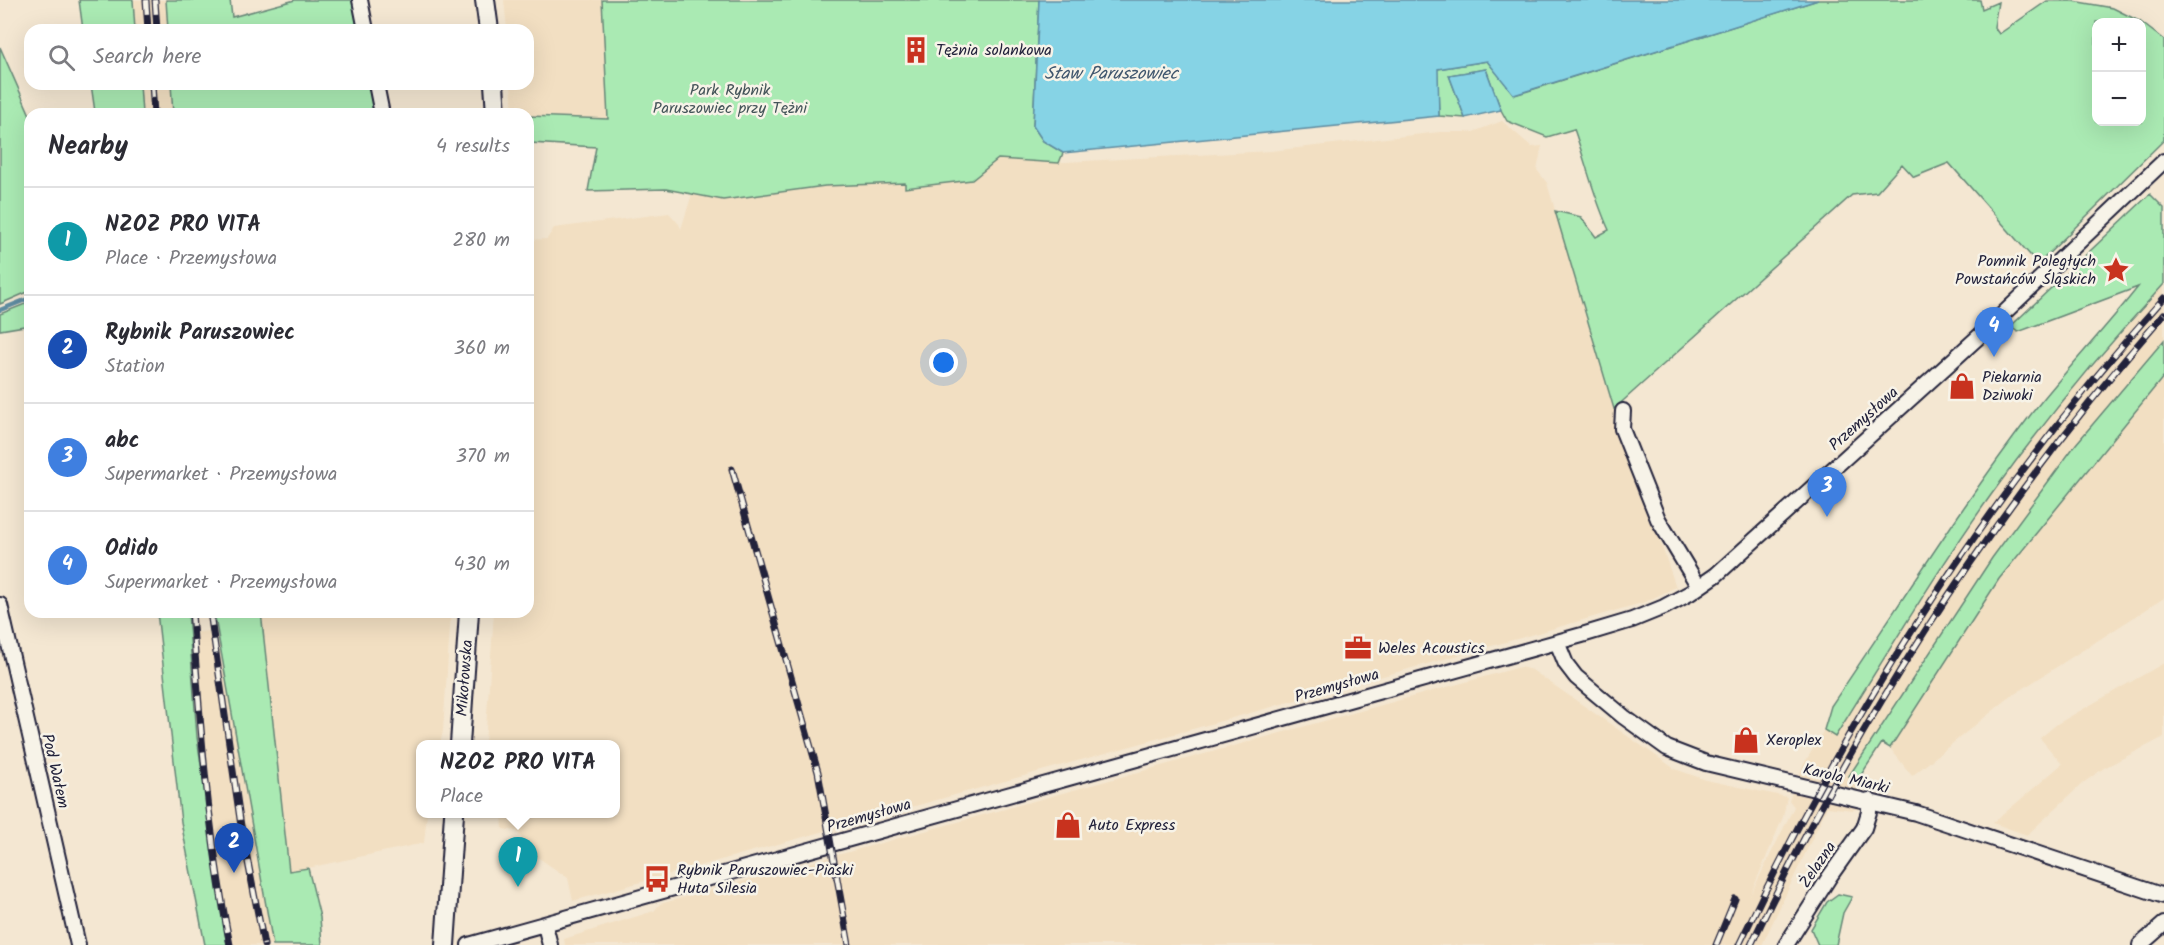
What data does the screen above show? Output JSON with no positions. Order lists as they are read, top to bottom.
{
  "streets": {
    "main road": ["Mikołowska"],
    "street": [
      "Przemysłowa",
      "Pod Wałem",
      "Karola Miarki",
      "Żelazna"
    ]
  },
  "crossings": [
    ["Przemysłowa", "Karola Miarki"],
    ["Karola Miarki", "Żelazna"]
  ],
  "water": ["Staw Paruszowiec"],
  "parks": ["Park Rybnik Paruszowiec przy Tężni"],
  "places": {
    "building": ["Tężnia solankowa"],
    "place": ["Pomnik Poległych Powstańców Śląskich"],
    "shop": ["Piekarnia Dziwoki", "Xeroplex", "Auto Express"],
    "office": ["Weles Acoustics"],
    "bus stop": ["Rybnik Paruszowiec-Piaski Huta Silesia"]
  },
  "page": {
    "map_buttons": ["+", "−"],
    "search": "Search here",
    "heading": ["Nearby", "4 results"],
    "list": [
      {
        "mark": "1",
        "name": "NZOZ PRO VITA",
        "note": "Place · Przemysłowa",
        "value": "280 m"
      },
      {
        "mark": "2",
        "name": "Rybnik Paruszowiec",
        "note": "Station",
        "value": "360 m"
      },
      {
        "mark": "3",
        "name": "abc",
        "note": "Supermarket · Przemysłowa",
        "value": "370 m"
      },
      {
        "mark": "4",
        "name": "Odido",
        "note": "Supermarket · Przemysłowa",
        "value": "430 m"
      }
    ],
    "pins": [
      "4",
      "3",
      "2",
      "1"
    ],
    "popup": ["NZOZ PRO VITA", "Place"]
  }
}
